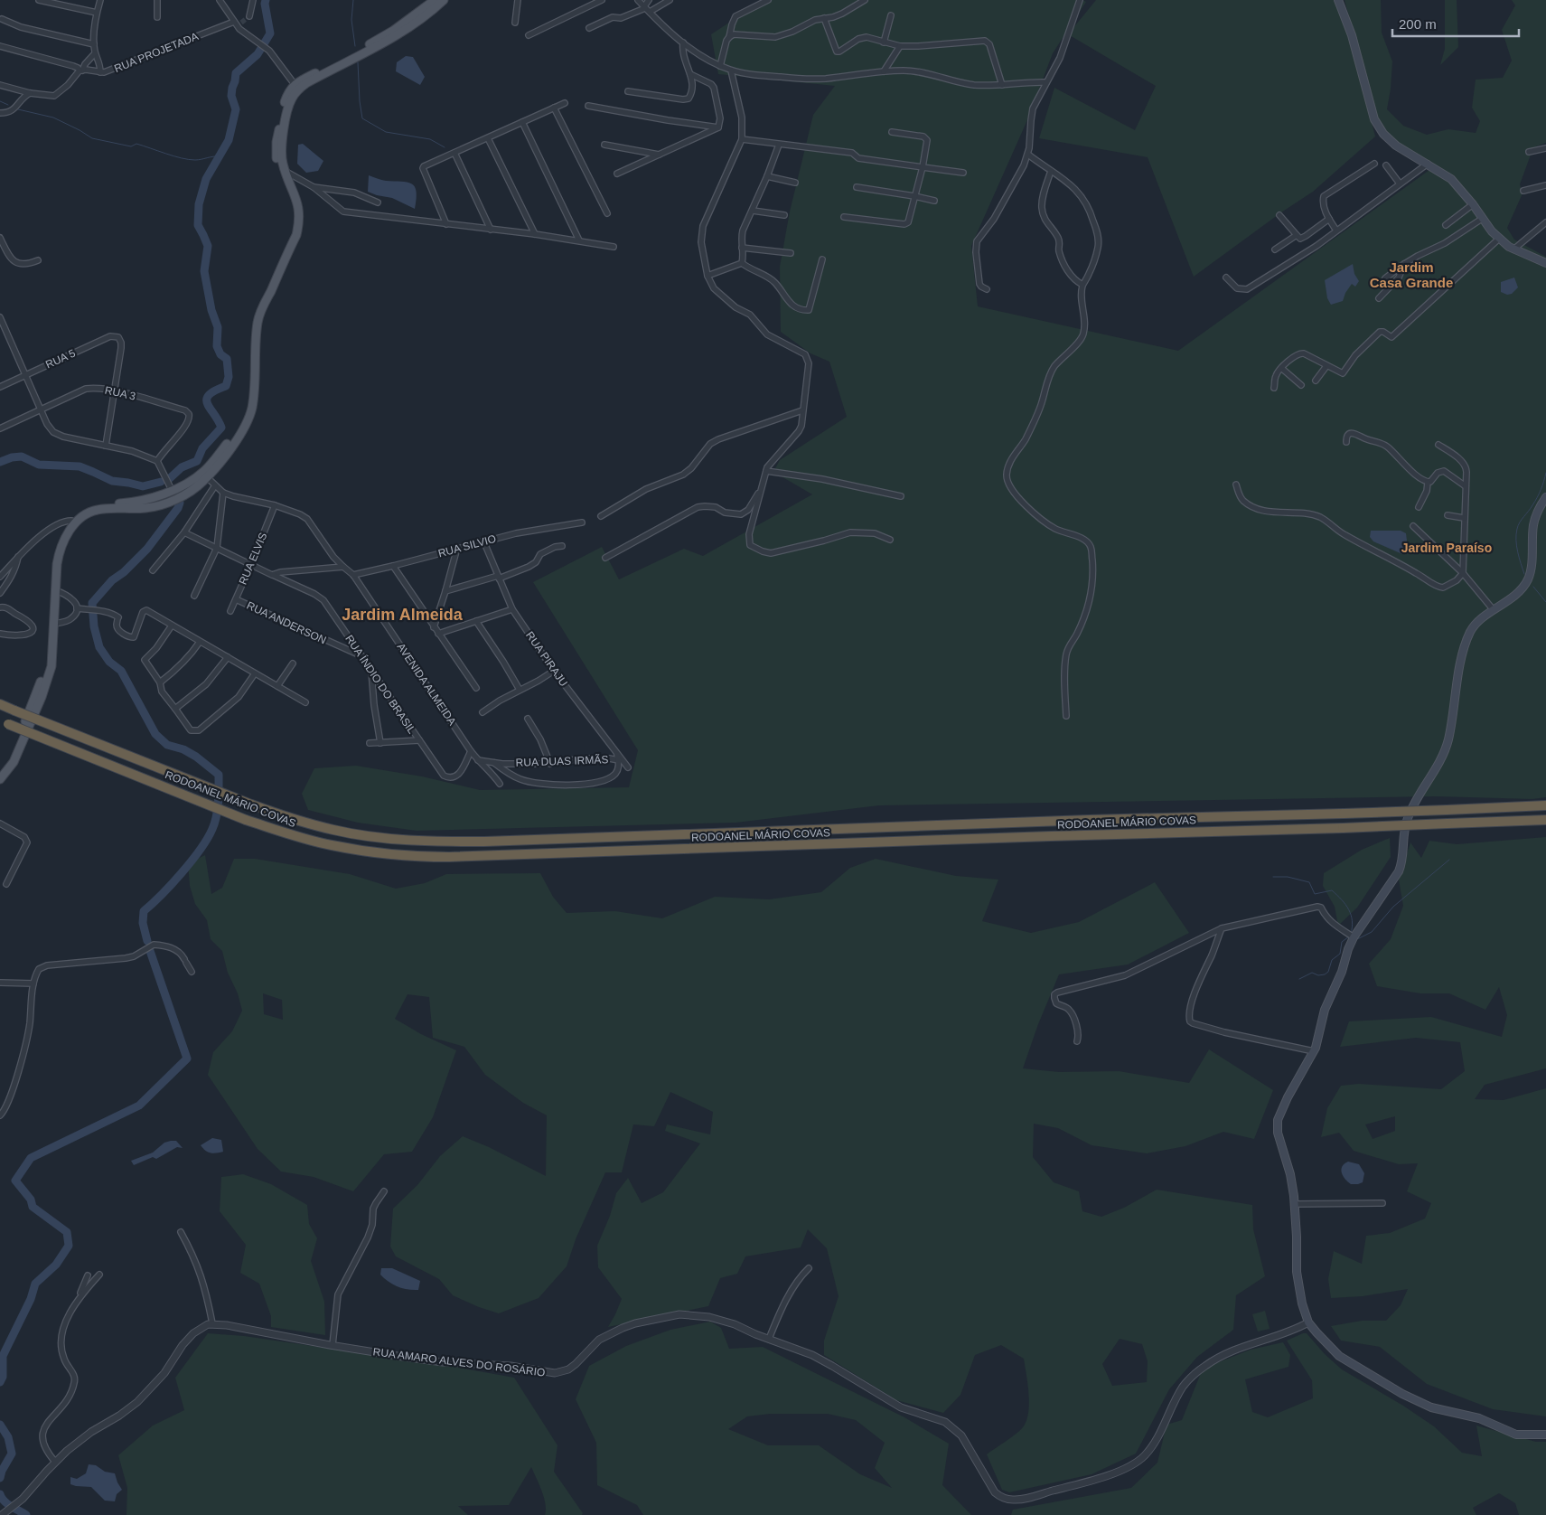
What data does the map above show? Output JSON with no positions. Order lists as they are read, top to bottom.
{
  "streets": {
    "highway": ["RODOANEL MÁRIO COVAS"],
    "street": [
      "RUA PROJETADA",
      "RUA 5",
      "RUA 3",
      "RUA SILVIO",
      "RUA ELVIS",
      "RUA ANDERSON",
      "RUA PIRAJU",
      "RUA ÍNDIO DO BRASIL",
      "AVENIDA ALMEIDA",
      "RUA DUAS IRMÃS",
      "RUA AMARO ALVES DO ROSÁRIO"
    ]
  },
  "crossings": [
    ["RUA 5", "RUA 3"],
    ["RUA SILVIO", "RUA PIRAJU"],
    ["RUA SILVIO", "AVENIDA ALMEIDA"],
    ["RUA ELVIS", "RUA ANDERSON"],
    ["RUA ANDERSON", "RUA ÍNDIO DO BRASIL"],
    ["RUA ÍNDIO DO BRASIL", "AVENIDA ALMEIDA"],
    ["AVENIDA ALMEIDA", "RUA DUAS IRMÃS"]
  ],
  "districts": ["Jardim Casa Grande", "Jardim Paraíso", "Jardim Almeida"],
  "scale_bar": "200 m"
}
